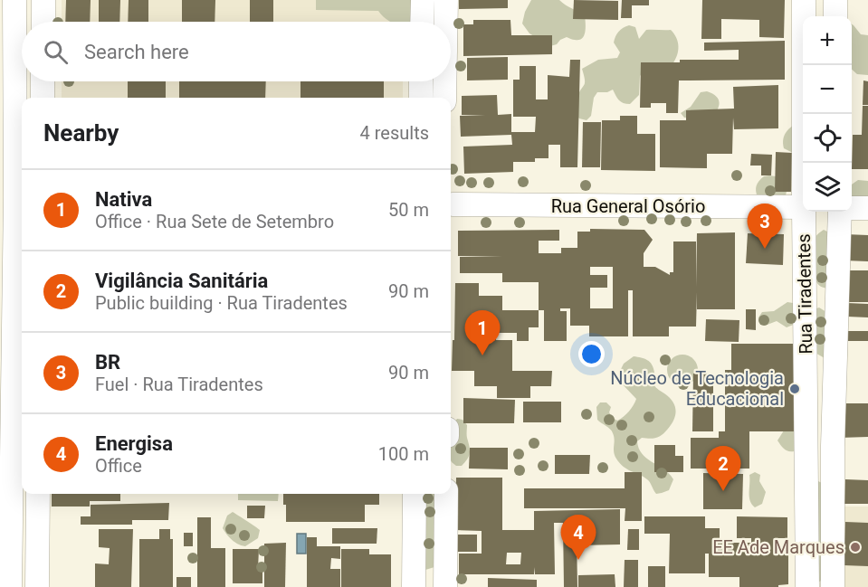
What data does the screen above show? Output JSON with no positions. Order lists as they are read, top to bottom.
{
  "streets": {
    "main road": ["Rua General Osório", "Rua Tiradentes"]
  },
  "places": ["Núcleo de Tecnologia Educacional", "EE Ade Marques"],
  "page": {
    "map_buttons": ["+", "−"],
    "search": "Search here",
    "heading": ["Nearby", "4 results"],
    "list": [
      {
        "mark": "1",
        "name": "Nativa",
        "note": "Office · Rua Sete de Setembro",
        "value": "50 m"
      },
      {
        "mark": "2",
        "name": "Vigilância Sanitária",
        "note": "Public building · Rua Tiradentes",
        "value": "90 m"
      },
      {
        "mark": "3",
        "name": "BR",
        "note": "Fuel · Rua Tiradentes",
        "value": "90 m"
      },
      {
        "mark": "4",
        "name": "Energisa",
        "note": "Office",
        "value": "100 m"
      }
    ],
    "pins": [
      "3",
      "1",
      "2",
      "4"
    ]
  }
}
